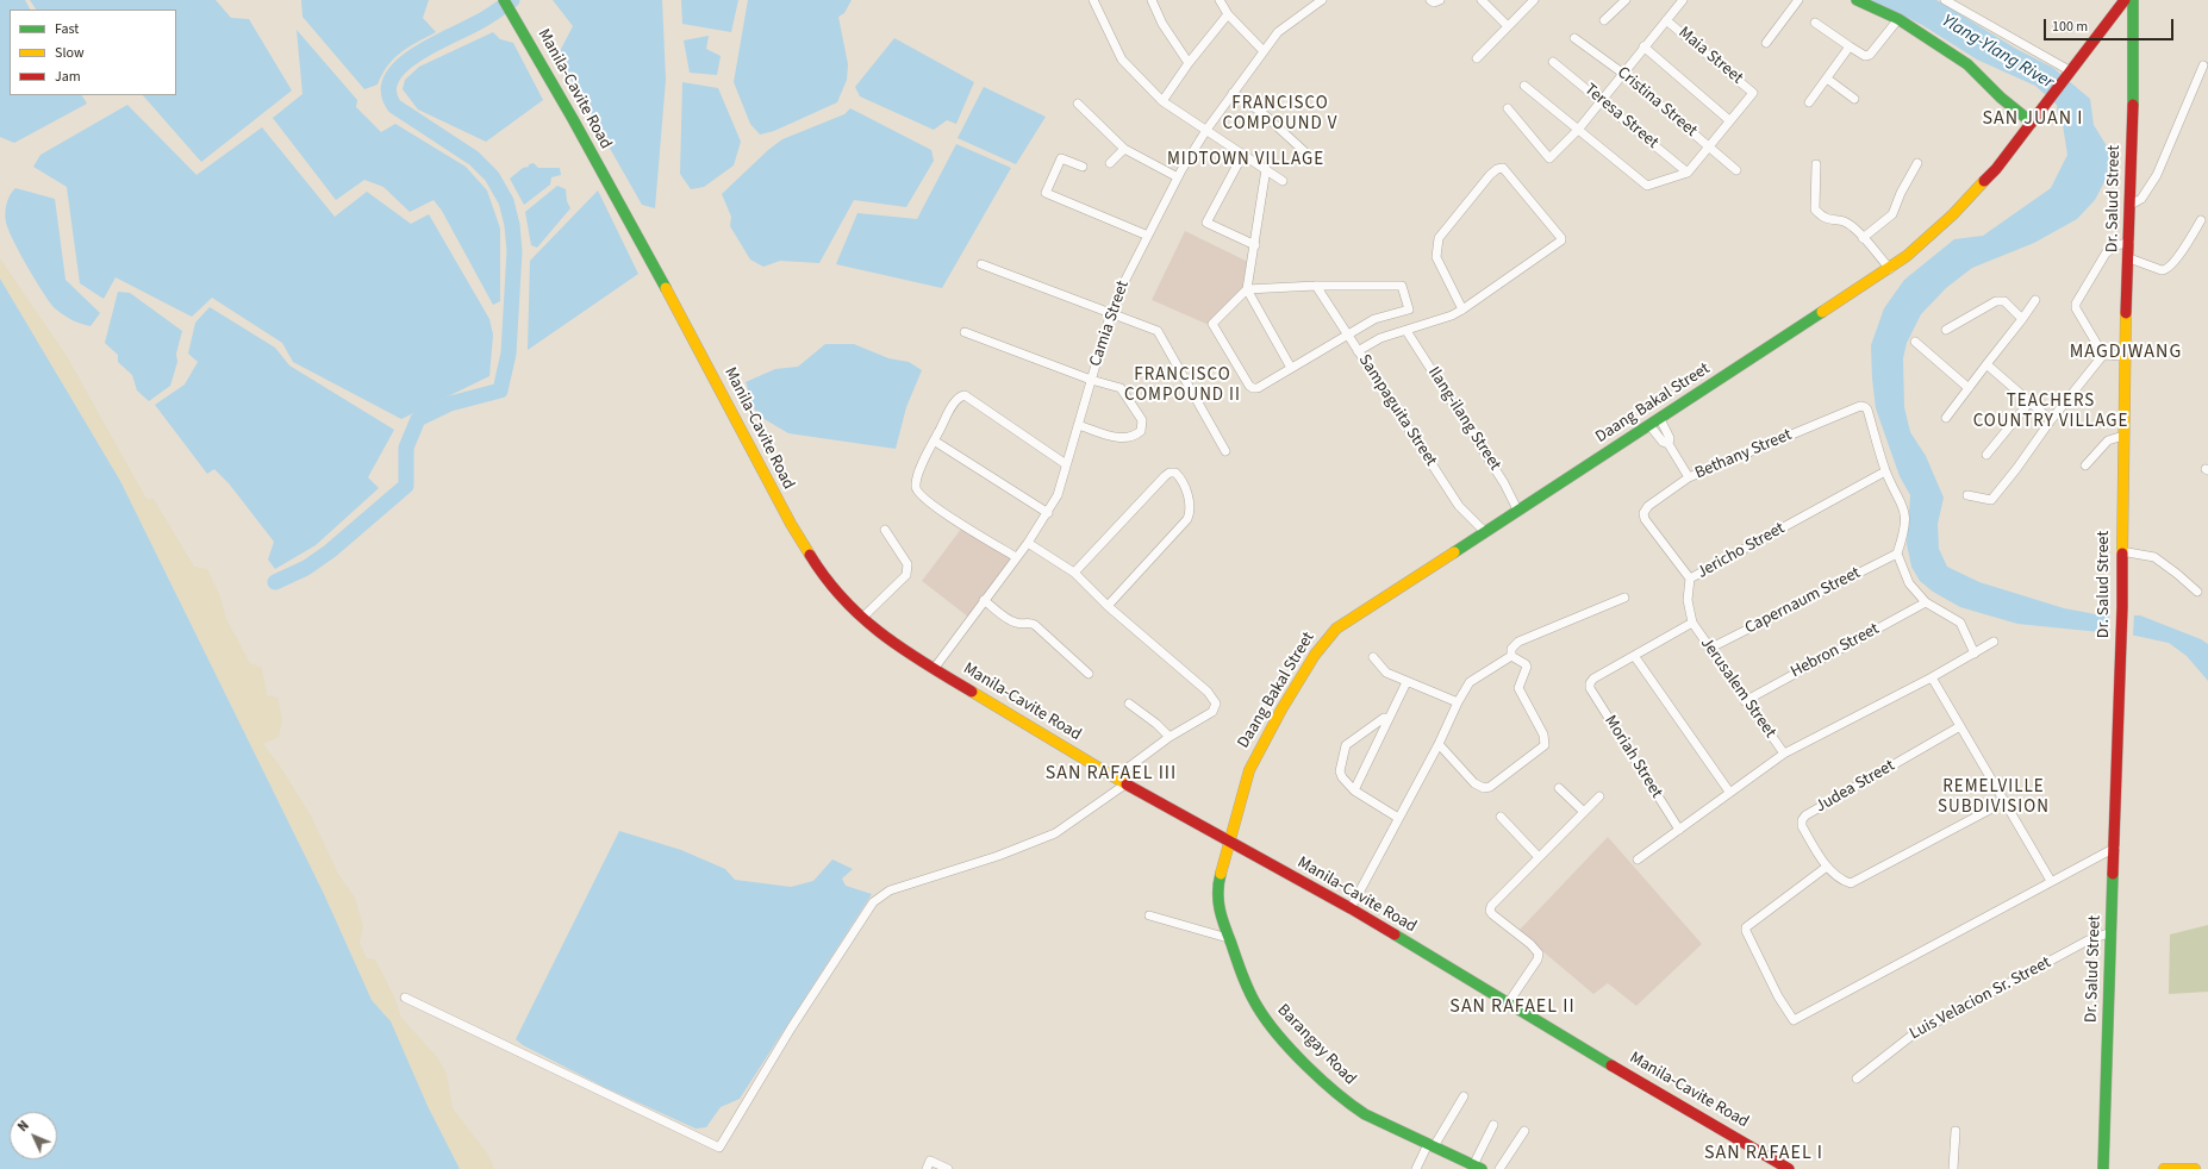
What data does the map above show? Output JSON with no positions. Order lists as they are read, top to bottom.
{
  "streets": {
    "main road": [
      "Manila-Cavite Road",
      "Dr. Salud Street",
      "Daang Bakal Street",
      "Barangay Road"
    ],
    "street": [
      "Maia Street",
      "Cristina Street",
      "Teresa Street",
      "Camia Street",
      "Sampaguita Street",
      "Ilang-ilang Street",
      "Bethany Street",
      "Jericho Street",
      "Capernaum Street",
      "Hebron Street",
      "Jerusalem Street",
      "Moriah Street",
      "Judea Street",
      "Luis Velacion Sr. Street"
    ]
  },
  "crossings": [
    ["Manila-Cavite Road", "Camia Street"],
    ["Manila-Cavite Road", "Daang Bakal Street"],
    ["Manila-Cavite Road", "Barangay Road"],
    ["Dr. Salud Street", "Luis Velacion Sr. Street"],
    ["Daang Bakal Street", "Sampaguita Street"],
    ["Daang Bakal Street", "Ilang-ilang Street"],
    ["Daang Bakal Street", "Barangay Road"],
    ["Bethany Street", "Jericho Street"],
    ["Bethany Street", "Capernaum Street"],
    ["Jericho Street", "Jerusalem Street"],
    ["Capernaum Street", "Jerusalem Street"],
    ["Hebron Street", "Jerusalem Street"]
  ],
  "districts": [
    "FRANCISCO COMPOUND V",
    "SAN JUAN I",
    "MIDTOWN VILLAGE",
    "MAGDIWANG",
    "FRANCISCO COMPOUND II",
    "TEACHERS COUNTRY VILLAGE",
    "SAN RAFAEL III",
    "REMELVILLE SUBDIVISION",
    "SAN RAFAEL II",
    "SAN RAFAEL I"
  ],
  "water": ["Ylang-Ylang River"],
  "legend": ["Fast", "Slow", "Jam"],
  "scale_bar": "100 m",
  "north": "top left"
}
